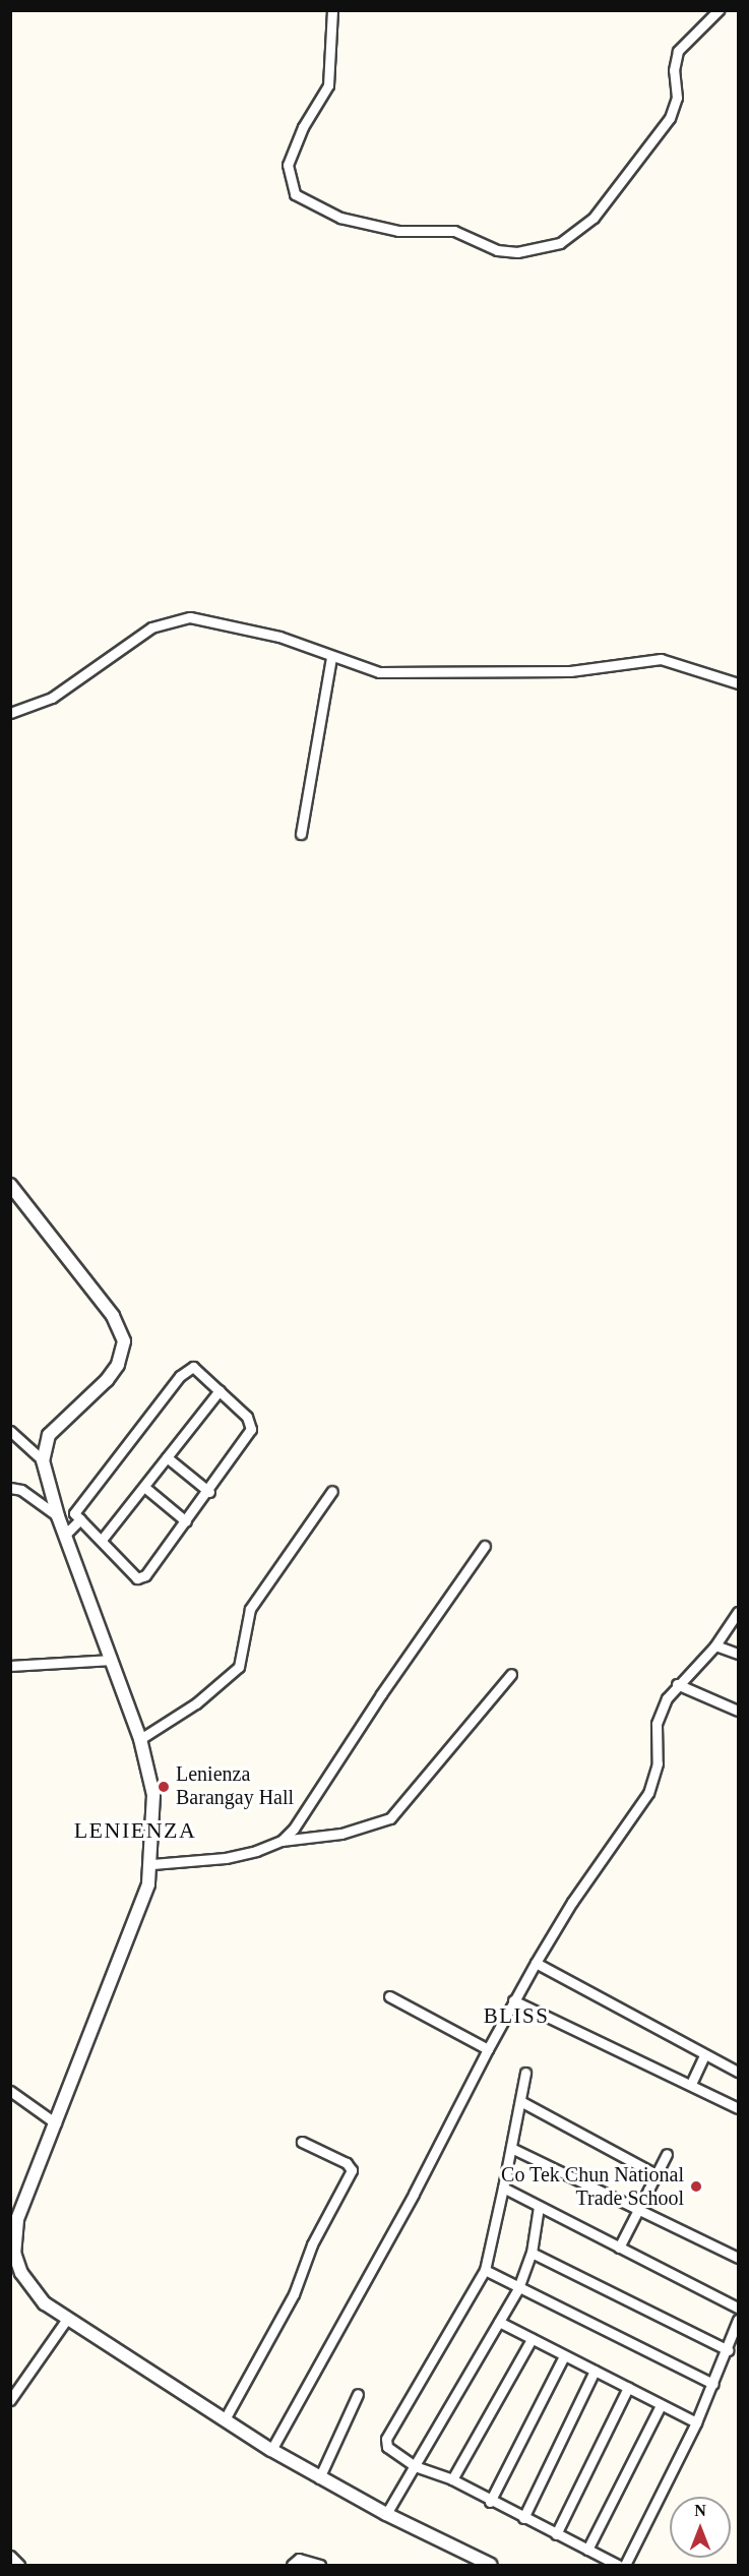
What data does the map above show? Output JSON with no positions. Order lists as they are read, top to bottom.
{
  "districts": ["LENIENZA", "BLISS"],
  "places": ["Lenienza Barangay Hall", "Co Tek Chun National Trade School"],
  "north": "top"
}
